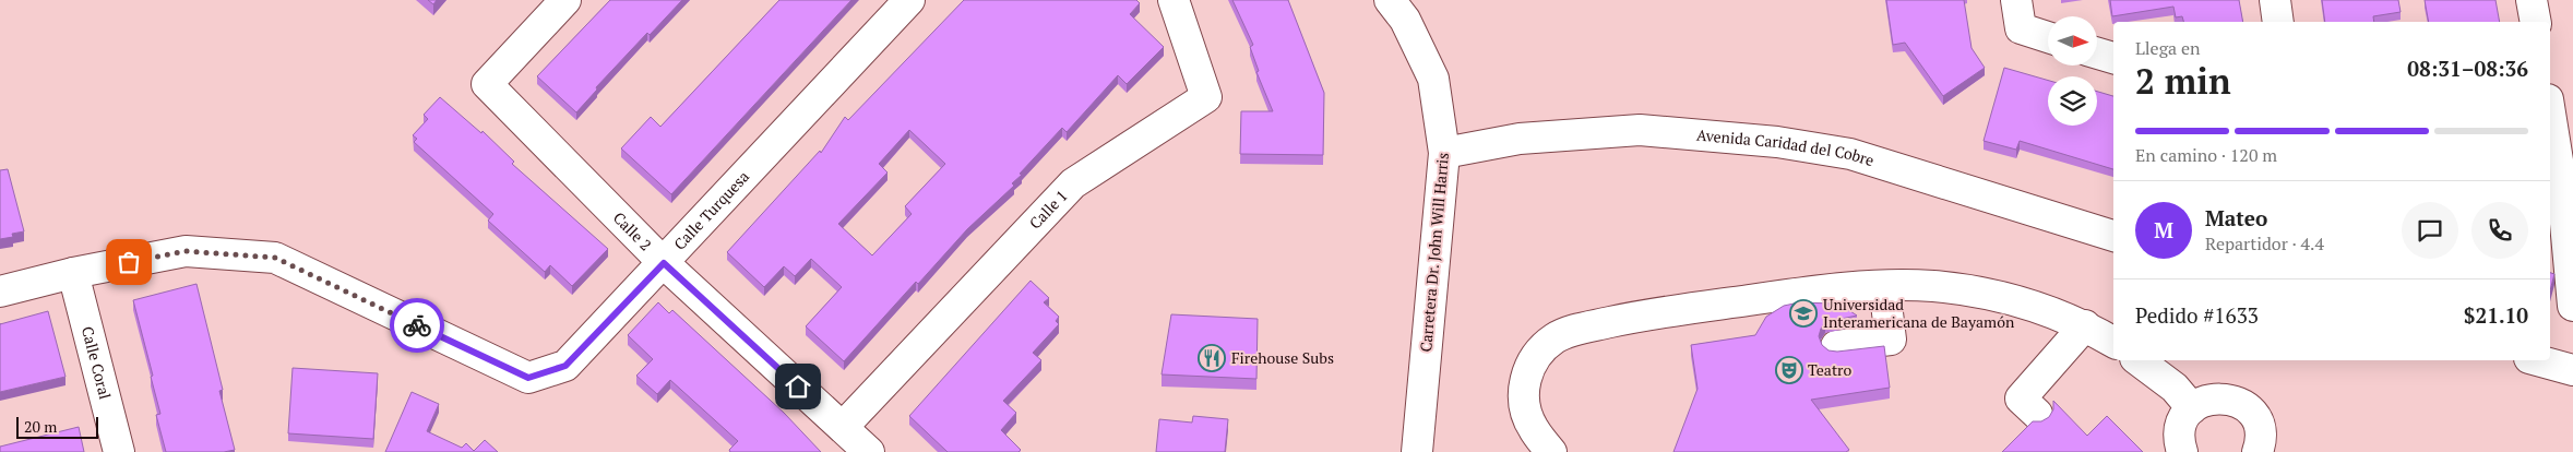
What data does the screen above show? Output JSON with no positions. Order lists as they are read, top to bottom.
{
  "streets": {
    "street": [
      "Avenida Caridad del Cobre",
      "Calle Turquesa",
      "Calle 1",
      "Calle 2",
      "Carretera Dr. John Will Harris",
      "Calle Coral"
    ]
  },
  "crossings": [
    ["Avenida Caridad del Cobre", "Carretera Dr. John Will Harris"],
    ["Calle Turquesa", "Calle 2"],
    ["Calle Turquesa", "Calle Coral"],
    ["Calle 1", "Calle 2"]
  ],
  "places": {
    "school or university": ["Universidad Interamericana de Bayamón"],
    "restaurant": ["Firehouse Subs"],
    "theatre": ["Teatro"]
  },
  "scale_bar": "20 m",
  "north": "right",
  "page": {
    "heading": ["2 min", "Llega en", "08:31–08:36"],
    "panel": [
      "Mateo",
      "Repartidor · 4.4",
      "Pedido #1633",
      "$21.10"
    ],
    "bar": "En camino · 120 m",
    "round": "M",
    "scale": "20 m"
  }
}
